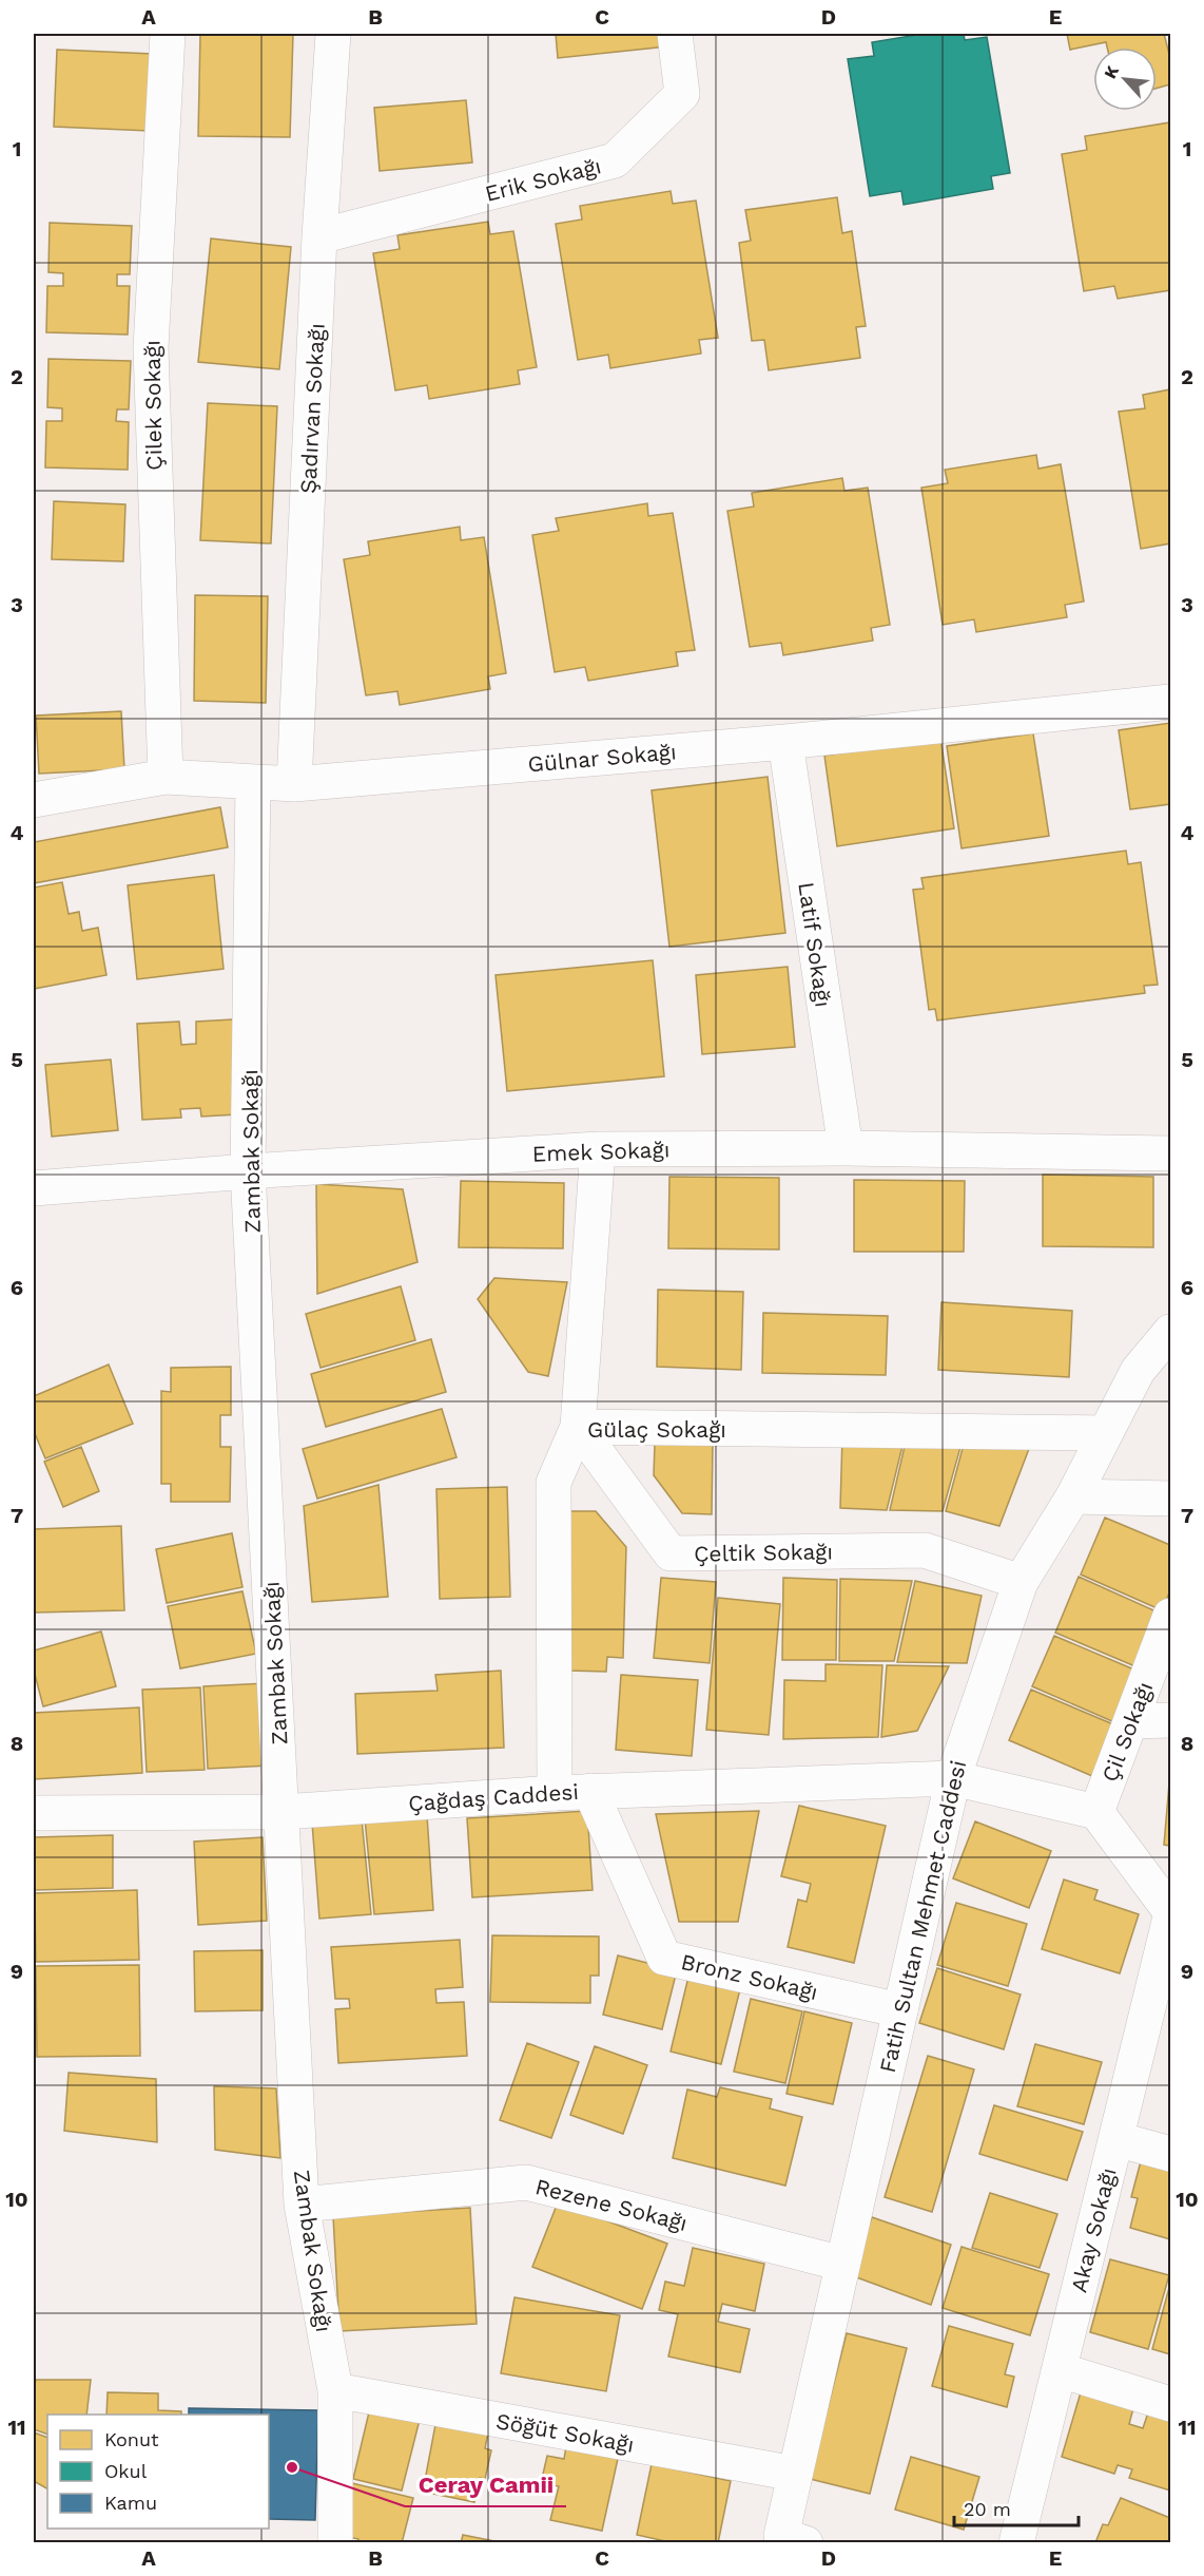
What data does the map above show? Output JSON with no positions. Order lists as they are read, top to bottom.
{
  "streets": {
    "street": [
      "Erik Sokağı",
      "Çilek Sokağı",
      "Şadırvan Sokağı",
      "Gülnar Sokağı",
      "Latif Sokağı",
      "Zambak Sokağı",
      "Emek Sokağı",
      "Gülaç Sokağı",
      "Çeltik Sokağı",
      "Çil Sokağı",
      "Çağdaş Caddesi",
      "Fatih Sultan Mehmet Caddesi",
      "Bronz Sokağı",
      "Rezene Sokağı",
      "Akay Sokağı",
      "Söğüt Sokağı"
    ]
  },
  "crossings": [
    ["Erik Sokağı", "Şadırvan Sokağı"],
    ["Çilek Sokağı", "Gülnar Sokağı"],
    ["Şadırvan Sokağı", "Gülnar Sokağı"],
    ["Gülnar Sokağı", "Latif Sokağı"],
    ["Gülnar Sokağı", "Zambak Sokağı"],
    ["Latif Sokağı", "Emek Sokağı"],
    ["Zambak Sokağı", "Emek Sokağı"],
    ["Zambak Sokağı", "Çağdaş Caddesi"],
    ["Zambak Sokağı", "Rezene Sokağı"],
    ["Zambak Sokağı", "Söğüt Sokağı"],
    ["Gülaç Sokağı", "Çeltik Sokağı"],
    ["Gülaç Sokağı", "Çağdaş Caddesi"],
    ["Gülaç Sokağı", "Fatih Sultan Mehmet Caddesi"],
    ["Çeltik Sokağı", "Fatih Sultan Mehmet Caddesi"],
    ["Çağdaş Caddesi", "Fatih Sultan Mehmet Caddesi"],
    ["Çağdaş Caddesi", "Bronz Sokağı"],
    ["Fatih Sultan Mehmet Caddesi", "Bronz Sokağı"],
    ["Fatih Sultan Mehmet Caddesi", "Rezene Sokağı"],
    ["Fatih Sultan Mehmet Caddesi", "Söğüt Sokağı"]
  ],
  "places": ["Ceray Camii"],
  "legend": ["Konut", "Okul", "Kamu"],
  "scale_bar": "20 m",
  "north": "top left",
  "grid": {
    "columns": [
      "A",
      "B",
      "C",
      "D",
      "E"
    ],
    "rows": [
      "1",
      "2",
      "3",
      "4",
      "5",
      "6",
      "7",
      "8",
      "9",
      "10",
      "11"
    ]
  }
}
